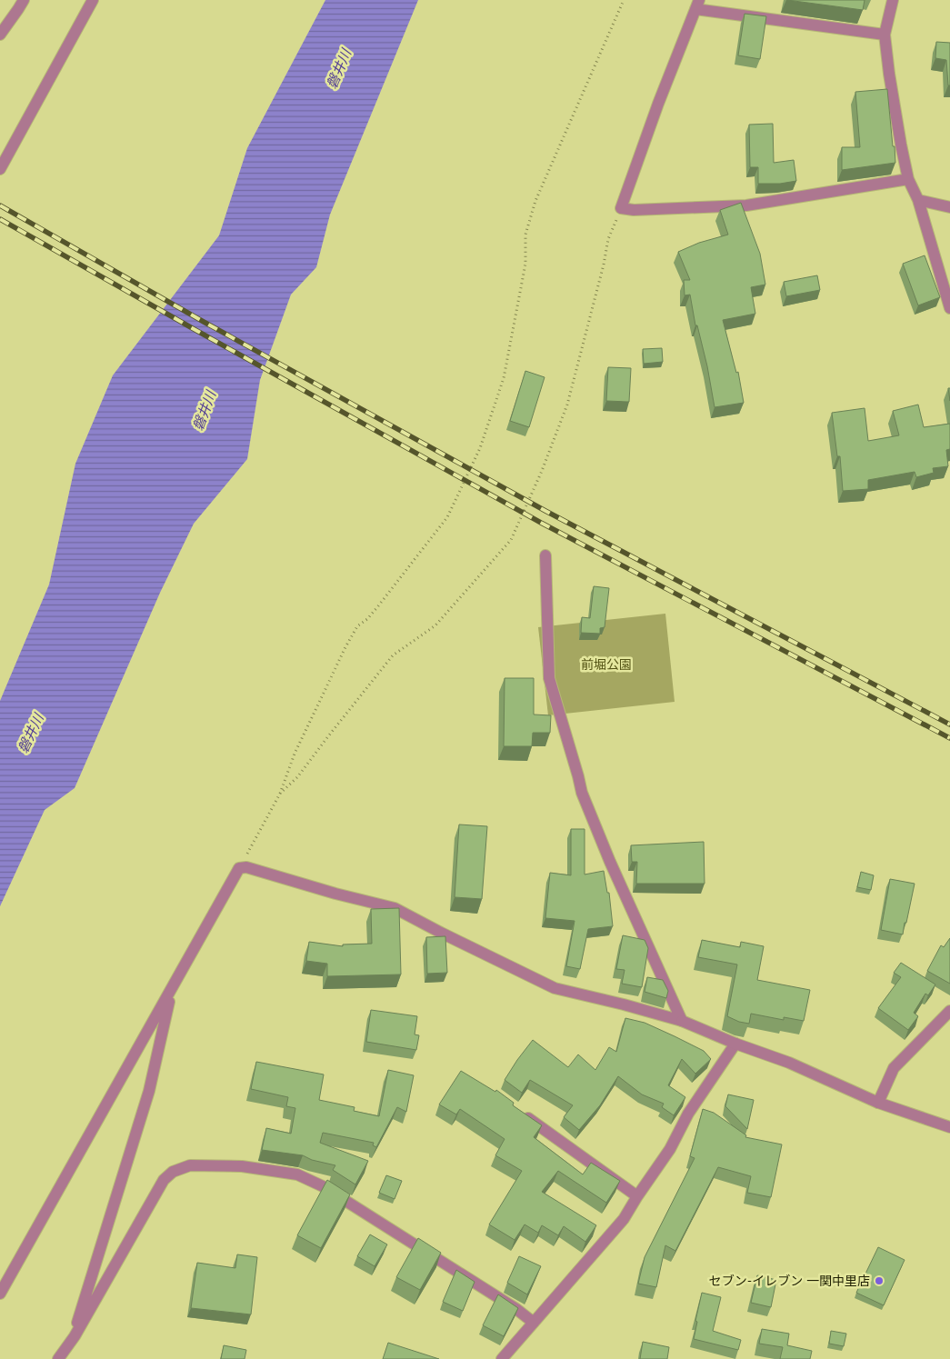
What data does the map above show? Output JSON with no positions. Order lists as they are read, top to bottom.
{
  "water": ["磐井川"],
  "parks": ["前堀公園"],
  "places": ["セブン-イレブン 一関中里店"]
}
